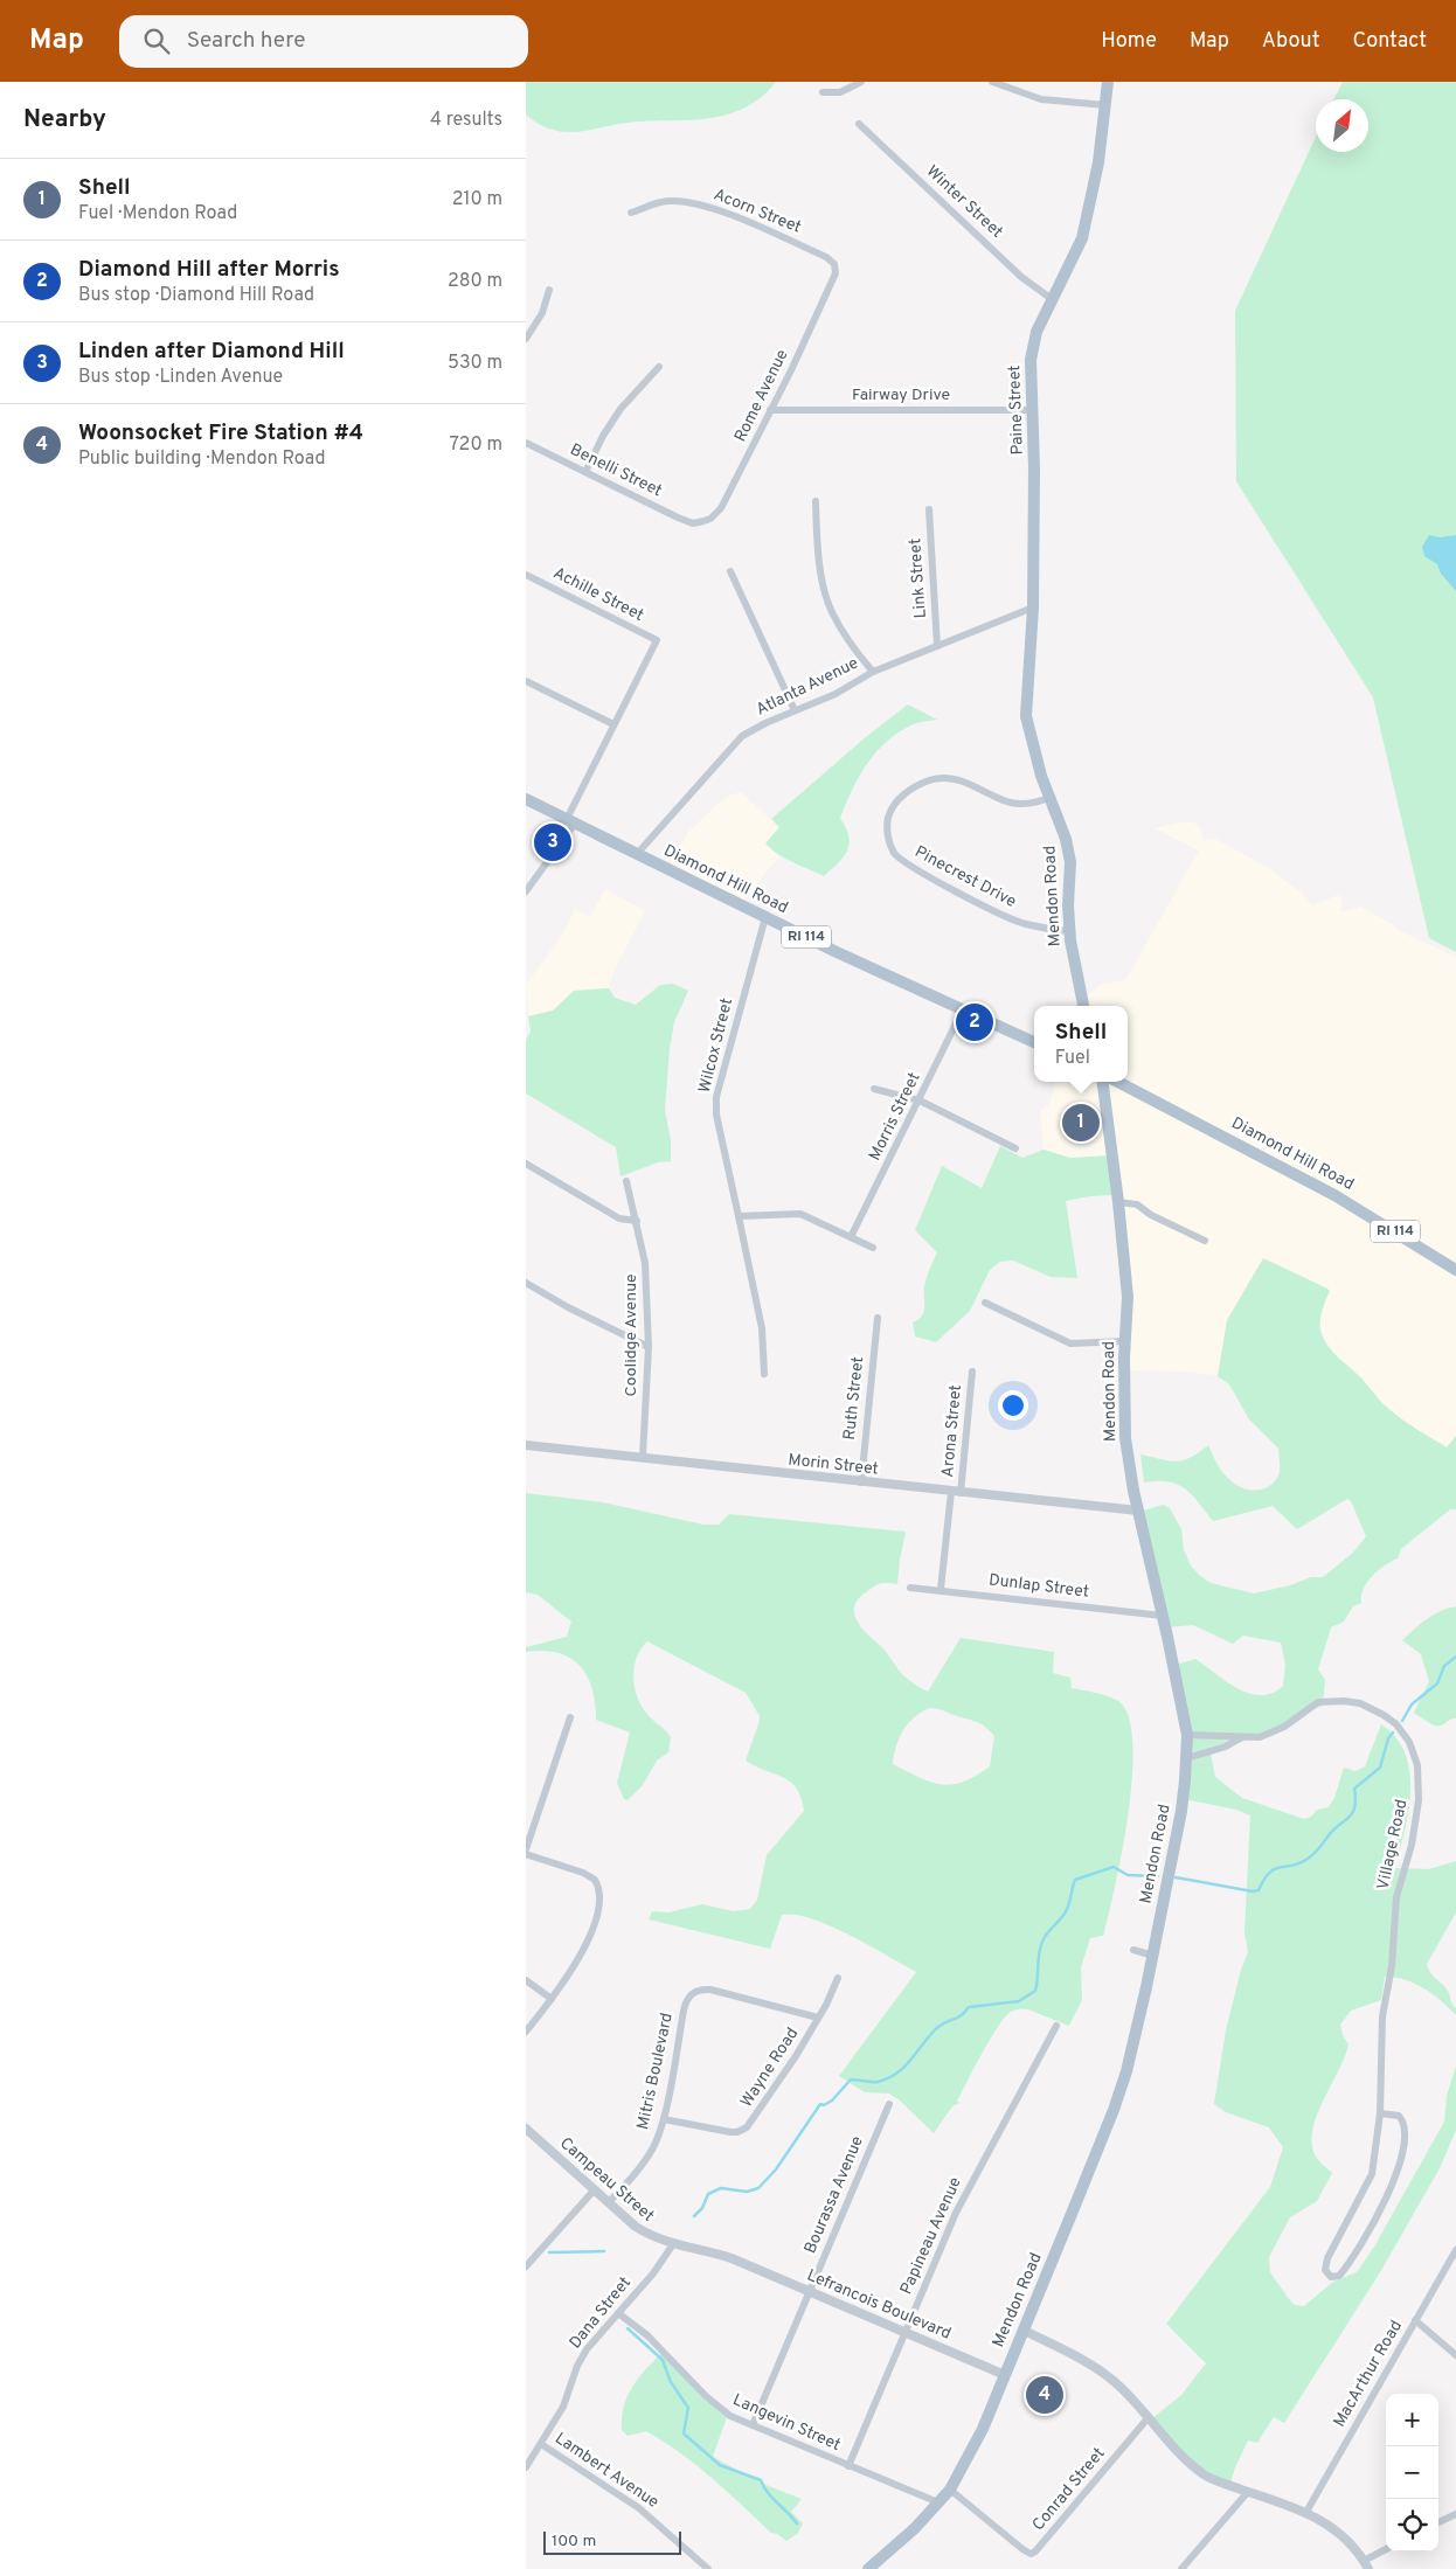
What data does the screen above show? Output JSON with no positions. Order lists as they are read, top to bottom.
{
  "streets": {
    "main road": [
      "Paine Street",
      "Diamond Hill Road",
      "Mendon Road",
      "RI 114"
    ],
    "street": [
      "Winter Street",
      "Acorn Street",
      "Fairway Drive",
      "Rome Avenue",
      "Benelli Street",
      "Link Street",
      "Achille Street",
      "Atlanta Avenue",
      "Pinecrest Drive",
      "Wilcox Street",
      "Morris Street",
      "Coolidge Avenue",
      "Ruth Street",
      "Arona Street",
      "Morin Street",
      "Dunlap Street",
      "Village Road",
      "Wayne Road",
      "Mitris Boulevard",
      "Campeau Street",
      "Bourassa Avenue",
      "Papineau Avenue",
      "Lefrancois Boulevard",
      "Dana Street",
      "MacArthur Road",
      "Langevin Street",
      "Lambert Avenue",
      "Conrad Street"
    ]
  },
  "crossings": [
    ["Winter Street", "Paine Street"],
    ["Acorn Street", "Rome Avenue"],
    ["Fairway Drive", "Rome Avenue"],
    ["Fairway Drive", "Paine Street"],
    ["Rome Avenue", "Benelli Street"],
    ["Paine Street", "Atlanta Avenue"],
    ["Paine Street", "Mendon Road"],
    ["Link Street", "Atlanta Avenue"],
    ["Atlanta Avenue", "Diamond Hill Road"],
    ["Pinecrest Drive", "Mendon Road"],
    ["Diamond Hill Road", "Wilcox Street"],
    ["Diamond Hill Road", "Morris Street"],
    ["Mendon Road", "Morin Street"],
    ["Mendon Road", "Dunlap Street"],
    ["Mendon Road", "Village Road"],
    ["Mendon Road", "Lefrancois Boulevard"],
    ["Mendon Road", "Langevin Street"],
    ["Mendon Road", "Conrad Street"],
    ["Coolidge Avenue", "Morin Street"],
    ["Ruth Street", "Morin Street"],
    ["Arona Street", "Morin Street"],
    ["Arona Street", "Dunlap Street"],
    ["Wayne Road", "Mitris Boulevard"],
    ["Mitris Boulevard", "Campeau Street"],
    ["Campeau Street", "Lefrancois Boulevard"],
    ["Campeau Street", "Dana Street"],
    ["Bourassa Avenue", "Lefrancois Boulevard"],
    ["Bourassa Avenue", "Langevin Street"],
    ["Papineau Avenue", "Lefrancois Boulevard"],
    ["Papineau Avenue", "Langevin Street"],
    ["Lefrancois Boulevard", "Dana Street"],
    ["Dana Street", "Langevin Street"],
    ["Dana Street", "Lambert Avenue"]
  ],
  "scale_bar": "100 m",
  "north": "top right",
  "page": {
    "header": "Map",
    "search": "Search here",
    "nav": [
      "Home",
      "Map",
      "About",
      "Contact"
    ],
    "heading": ["Nearby", "4 results"],
    "list": [
      {
        "mark": "1",
        "name": "Shell",
        "note": "Fuel · Mendon Road",
        "value": "210 m"
      },
      {
        "mark": "2",
        "name": "Diamond Hill after Morris",
        "note": "Bus stop · Diamond Hill Road",
        "value": "280 m"
      },
      {
        "mark": "3",
        "name": "Linden after Diamond Hill",
        "note": "Bus stop · Linden Avenue",
        "value": "530 m"
      },
      {
        "mark": "4",
        "name": "Woonsocket Fire Station #4",
        "note": "Public building · Mendon Road",
        "value": "720 m"
      }
    ],
    "pins": [
      "3",
      "2",
      "1",
      "4"
    ],
    "popup": ["Shell", "Fuel"],
    "map_buttons": ["+", "−"],
    "scale": "100 m"
  }
}
